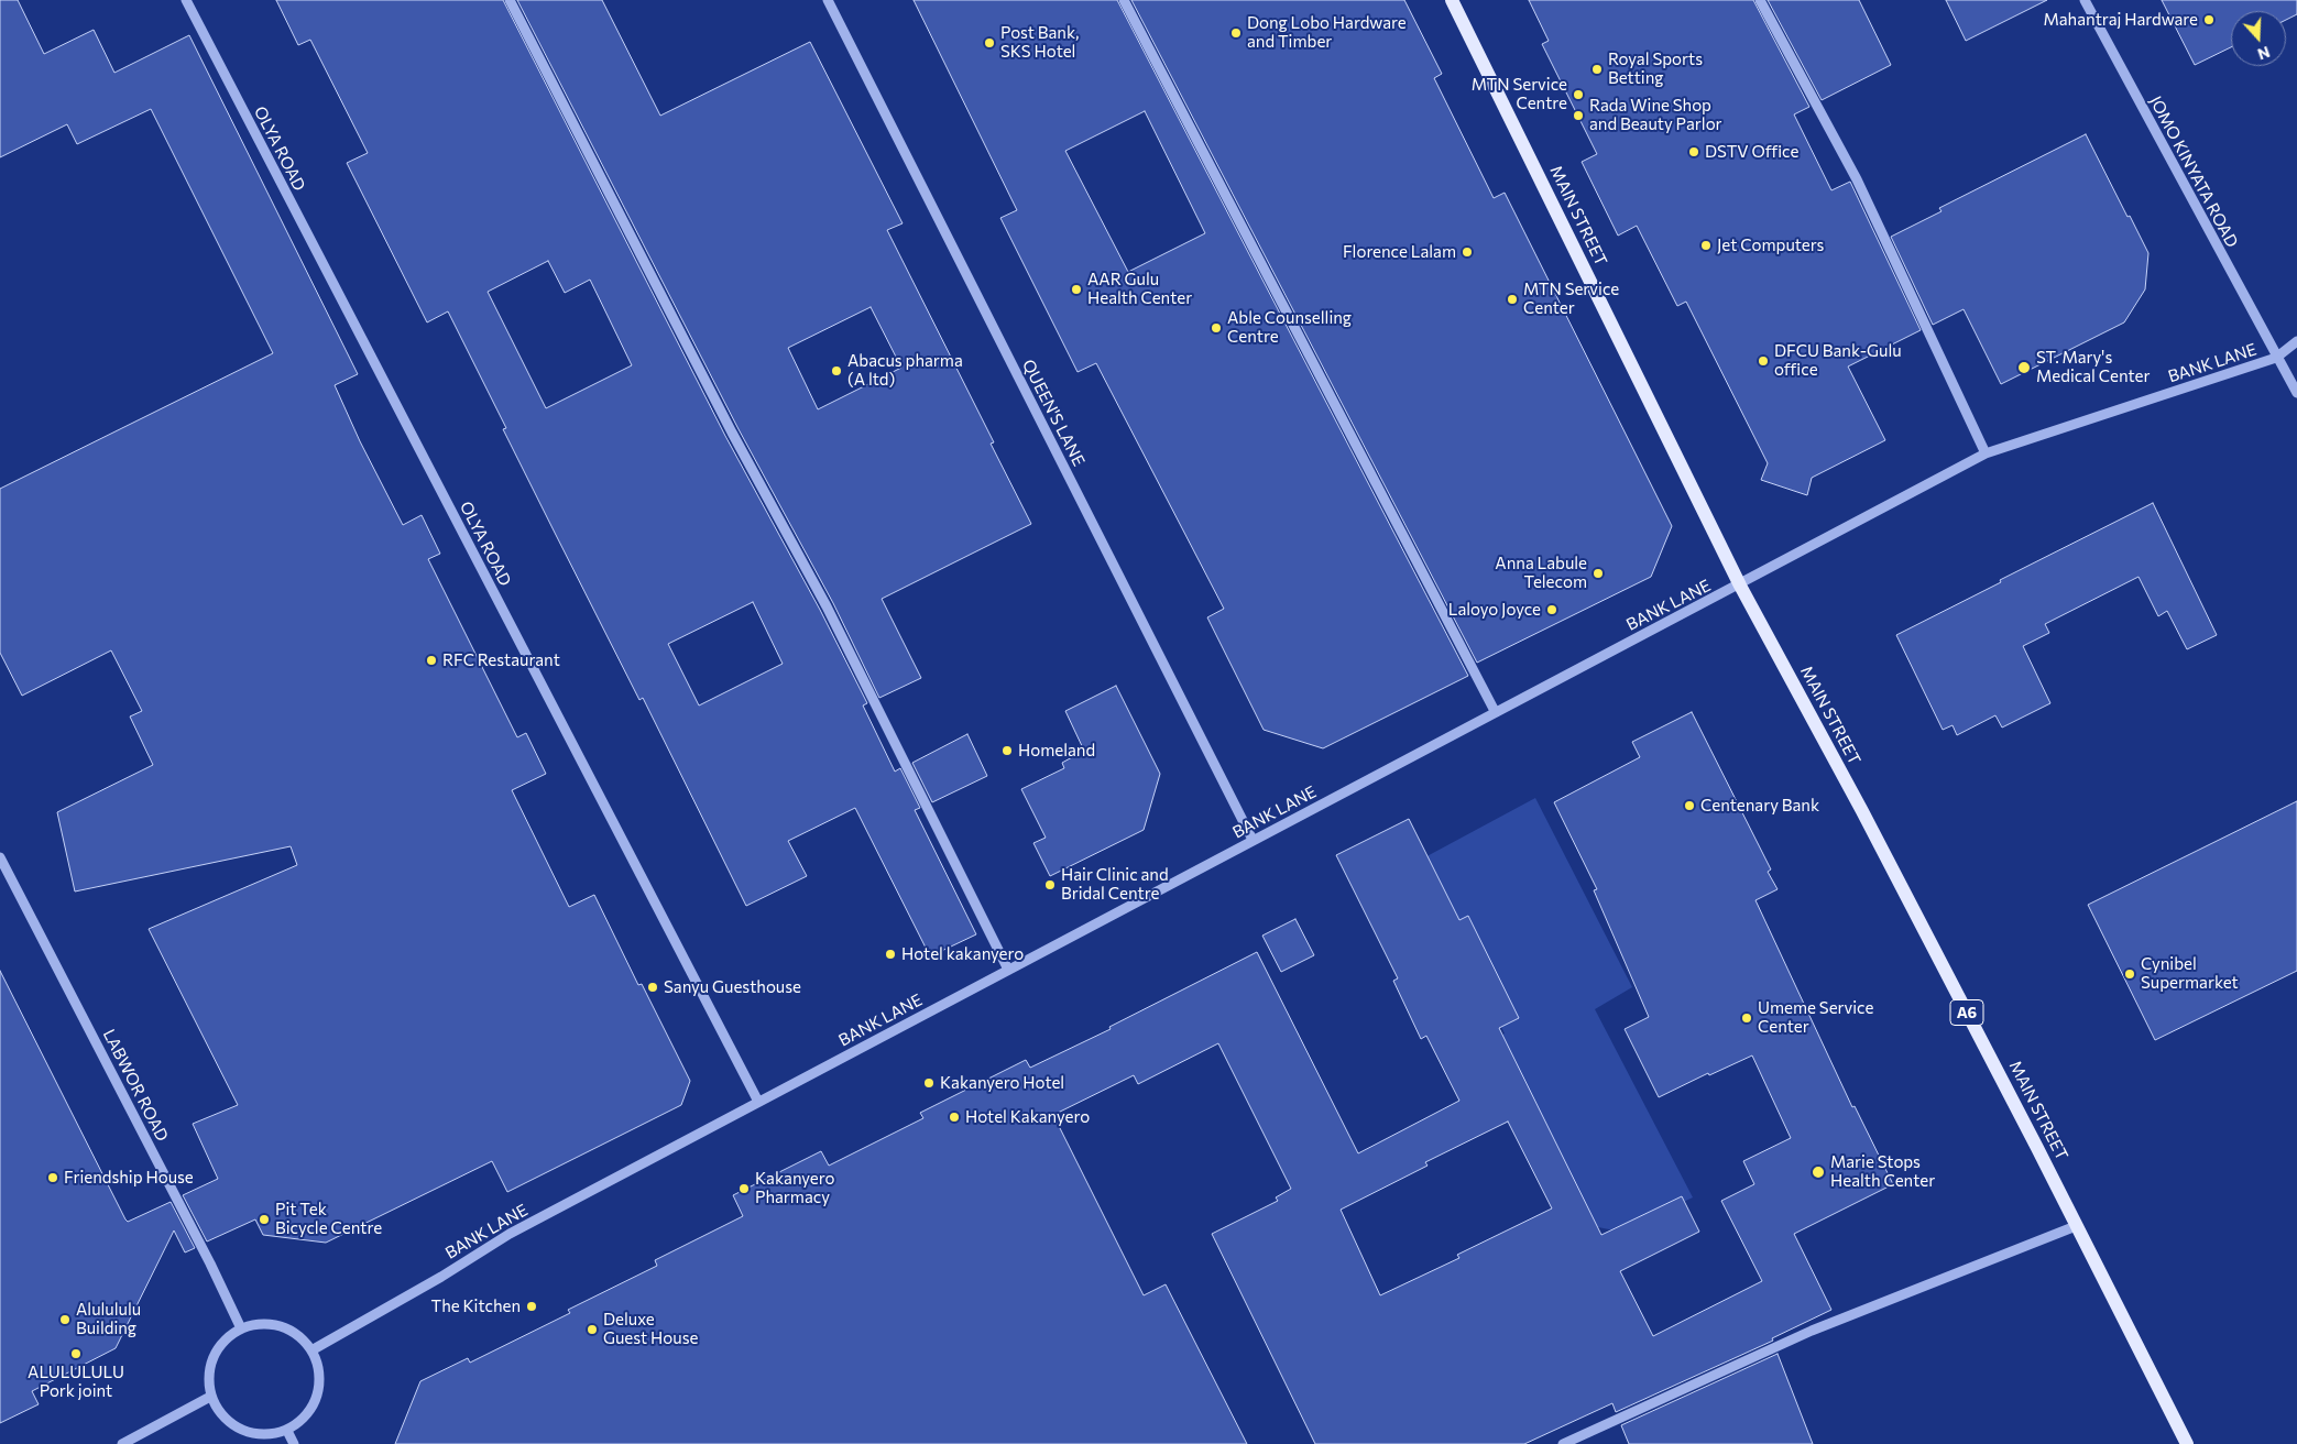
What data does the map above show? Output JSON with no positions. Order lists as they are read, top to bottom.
{
  "streets": {
    "main road": ["MAIN STREET", "A6"],
    "street": [
      "OLYA ROAD",
      "JOMO KINYATA ROAD",
      "BANK LANE",
      "QUEEN'S LANE",
      "LABWOR ROAD"
    ]
  },
  "crossings": [
    ["OLYA ROAD", "BANK LANE"],
    ["JOMO KINYATA ROAD", "BANK LANE"],
    ["MAIN STREET", "BANK LANE"],
    ["BANK LANE", "QUEEN'S LANE"],
    ["BANK LANE", "LABWOR ROAD"]
  ],
  "places": [
    "Mahantraj Hardware",
    "Dong Lobo Hardware and Timber",
    "Post Bank, SKS Hotel",
    "Royal Sports Betting",
    "MTN Service Centre",
    "Rada Wine Shop and Beauty Parlor",
    "DSTV Office",
    "Jet Computers",
    "Florence Lalam",
    "AAR Gulu Health Center",
    "MTN Service Center",
    "Able Counselling Centre",
    "DFCU Bank-Gulu office",
    "ST. Mary's Medical Center",
    "Abacus pharma (A ltd)",
    "Anna Labule Telecom",
    "Laloyo Joyce",
    "RFC Restaurant",
    "Homeland",
    "Centenary Bank",
    "Hair Clinic and Bridal Centre",
    "Hotel kakanyero",
    "Cynibel Supermarket",
    "Sanyu Guesthouse",
    "Umeme Service Center",
    "Kakanyero Hotel",
    "Hotel Kakanyero",
    "Marie Stops Health Center",
    "Friendship House",
    "Kakanyero Pharmacy",
    "Pit Tek Bicycle Centre",
    "The Kitchen",
    "Alulululu Building",
    "Deluxe Guest House",
    "ALULULULU Pork joint"
  ],
  "north": "bottom"
}
